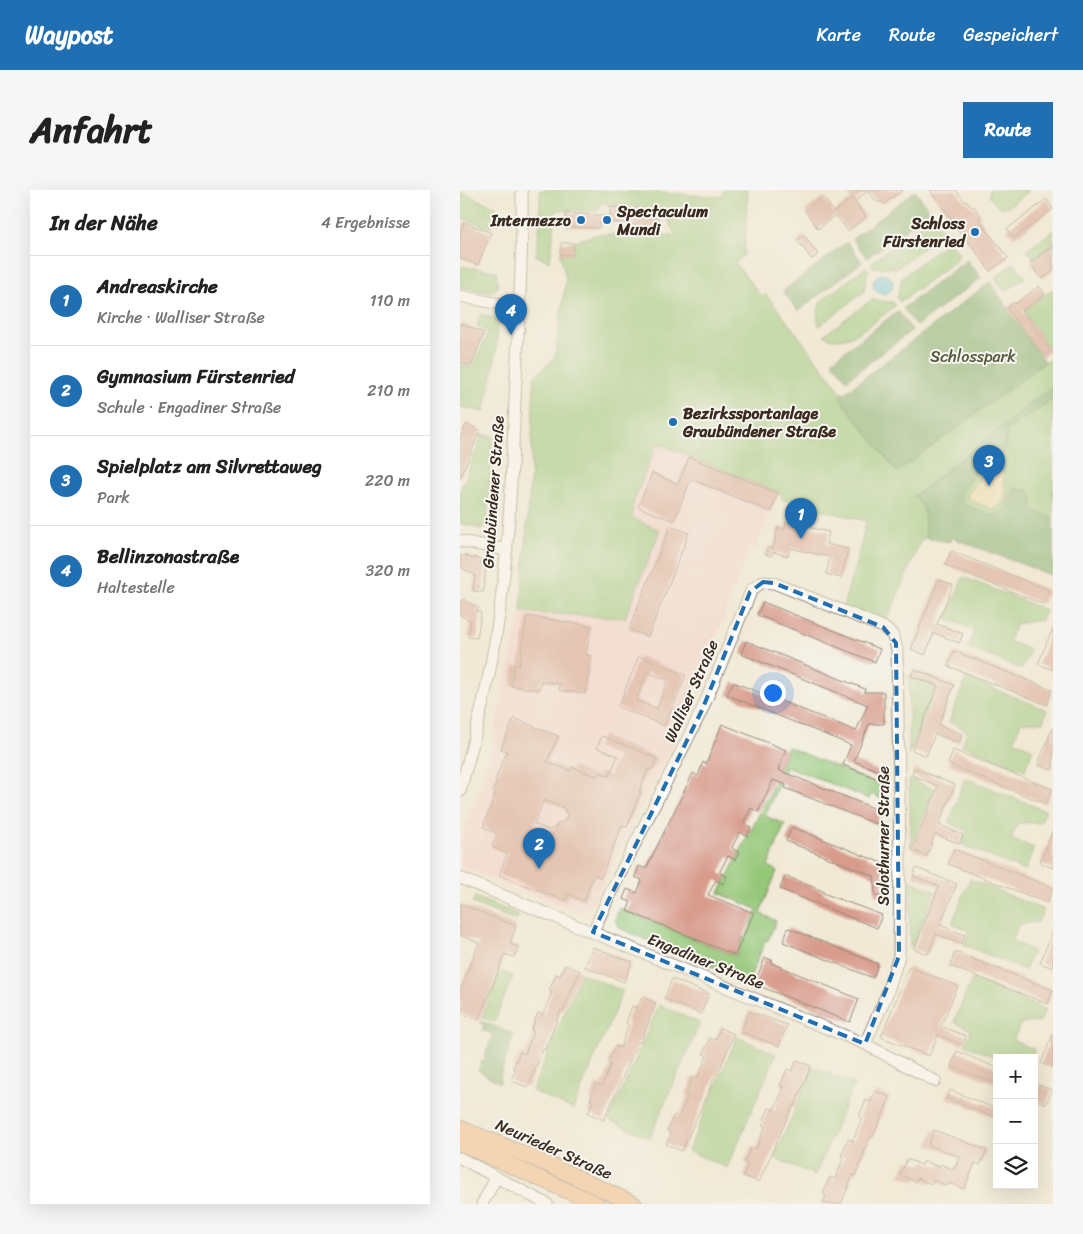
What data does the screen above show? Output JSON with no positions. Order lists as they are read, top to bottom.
{
  "streets": {
    "main road": ["Neurieder Straße"],
    "street": [
      "Graubündener Straße",
      "Walliser Straße",
      "Solothurner Straße",
      "Engadiner Straße"
    ]
  },
  "crossings": [
    ["Walliser Straße", "Solothurner Straße"],
    ["Walliser Straße", "Engadiner Straße"],
    ["Solothurner Straße", "Engadiner Straße"]
  ],
  "parks": ["Schlosspark"],
  "places": [
    "Intermezzo",
    "Spectaculum Mundi",
    "Schloss Fürstenried",
    "Bezirkssportanlage Graubündener Straße"
  ],
  "page": {
    "header": "Waypost",
    "nav": ["Karte", "Route", "Gespeichert"],
    "title": "Anfahrt",
    "buttons": "Route",
    "heading": ["In der Nähe", "4 Ergebnisse"],
    "list": [
      {
        "mark": "1",
        "name": "Andreaskirche",
        "note": "Kirche · Walliser Straße",
        "value": "110 m"
      },
      {
        "mark": "2",
        "name": "Gymnasium Fürstenried",
        "note": "Schule · Engadiner Straße",
        "value": "210 m"
      },
      {
        "mark": "3",
        "name": "Spielplatz am Silvrettaweg",
        "note": "Park",
        "value": "220 m"
      },
      {
        "mark": "4",
        "name": "Bellinzonastraße",
        "note": "Haltestelle",
        "value": "320 m"
      }
    ],
    "pins": [
      "4",
      "3",
      "1",
      "2"
    ],
    "map_buttons": ["+", "−"]
  }
}
